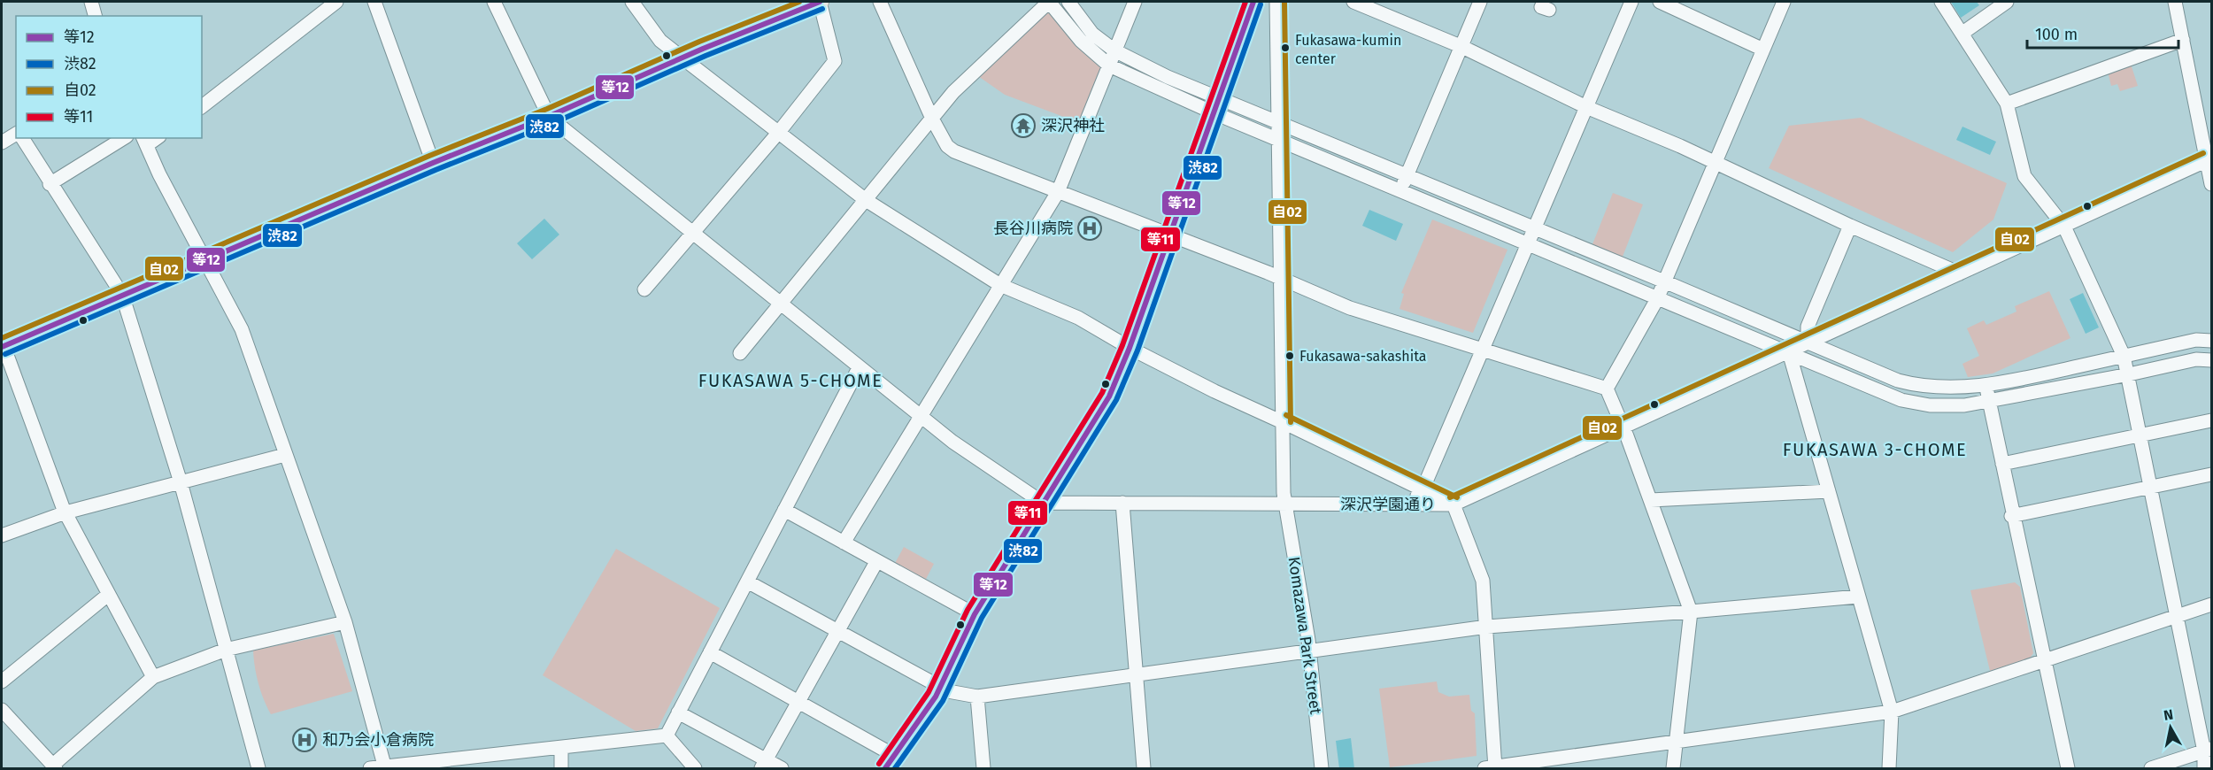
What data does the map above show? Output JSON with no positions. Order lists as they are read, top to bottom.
{
  "streets": {
    "street": ["深沢学園通り", "Komazawa Park Street"]
  },
  "crossings": [
    ["深沢学園通り", "Komazawa Park Street"]
  ],
  "districts": ["FUKASAWA 5-CHOME", "FUKASAWA 3-CHOME"],
  "places": {
    "other": ["Fukasawa-kumin center", "Fukasawa-sakashita"],
    "temple": ["深沢神社"],
    "hospital": ["長谷川病院", "和乃会小倉病院"]
  },
  "lines": [
    "transit line 等12",
    "transit line 自02",
    "transit line 等11",
    "transit line 渋82"
  ],
  "legend": [
    "等12",
    "渋82",
    "自02",
    "等11"
  ],
  "scale_bar": "100 m",
  "north": "top"
}
